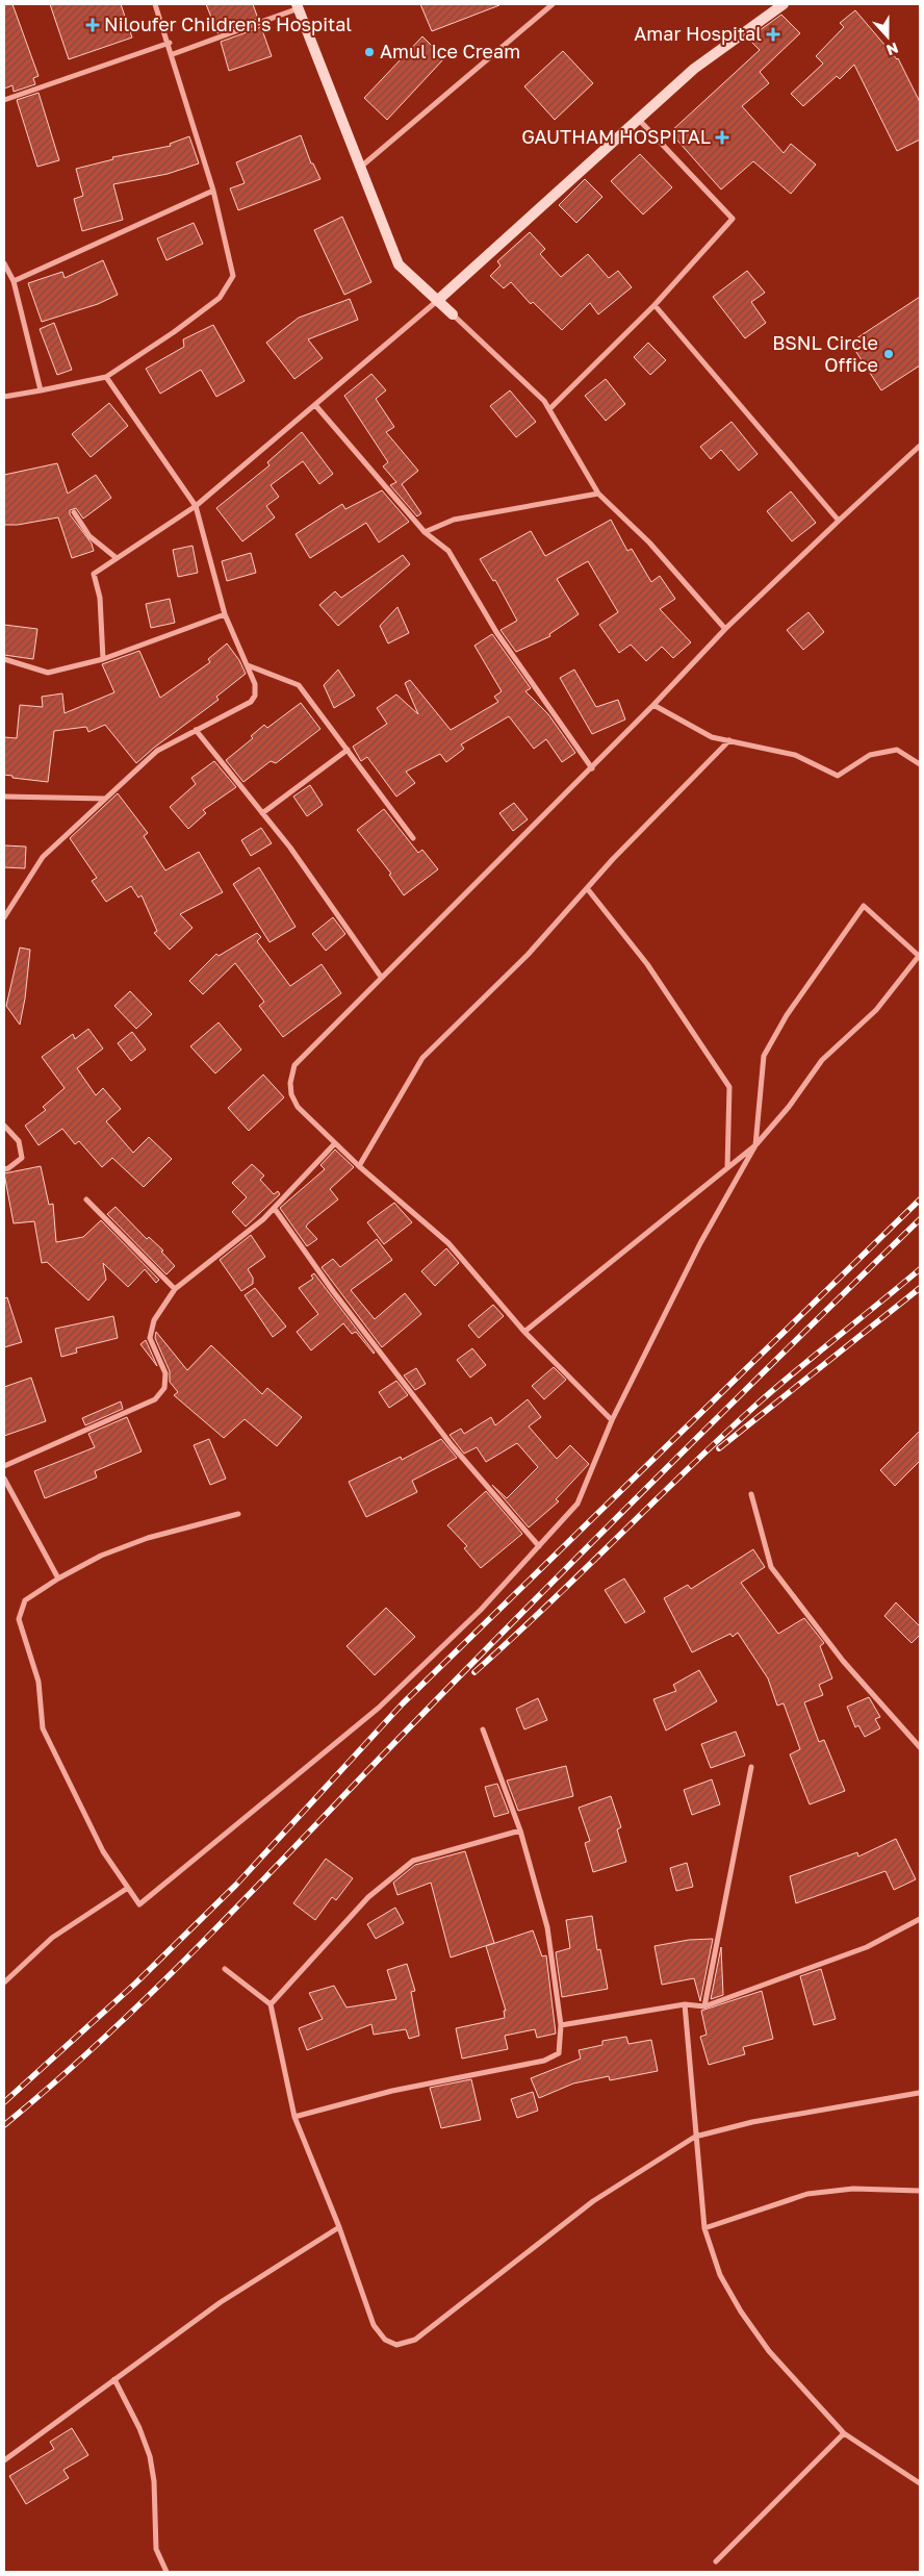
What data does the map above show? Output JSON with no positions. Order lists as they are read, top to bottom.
{
  "places": {
    "health": ["Niloufer Children's Hospital", "Amar Hospital", "GAUTHAM HOSPITAL"],
    "other": ["Amul Ice Cream", "BSNL Circle Office"]
  },
  "north": "bottom"
}
